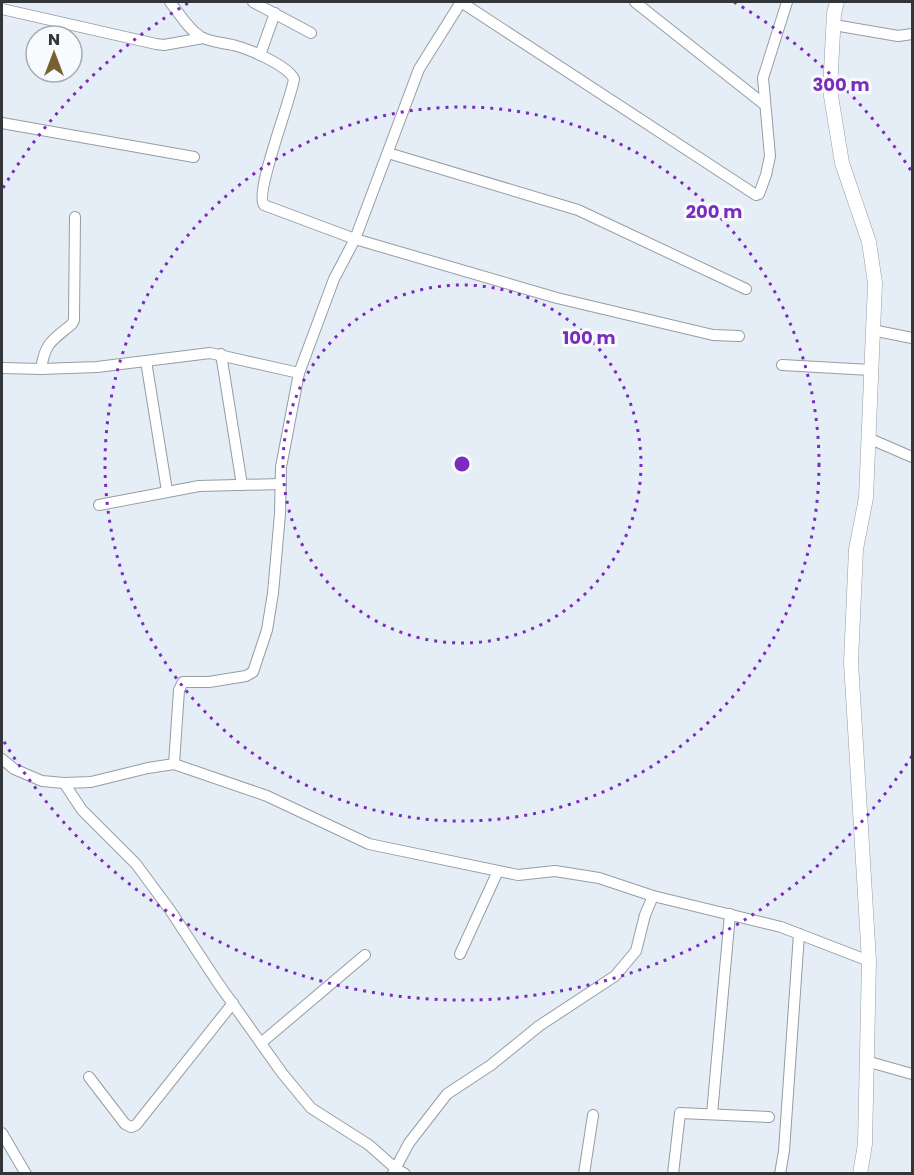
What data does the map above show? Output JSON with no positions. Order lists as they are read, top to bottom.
{
  "north": "top",
  "rings": ["300 m", "200 m", "100 m"]
}
